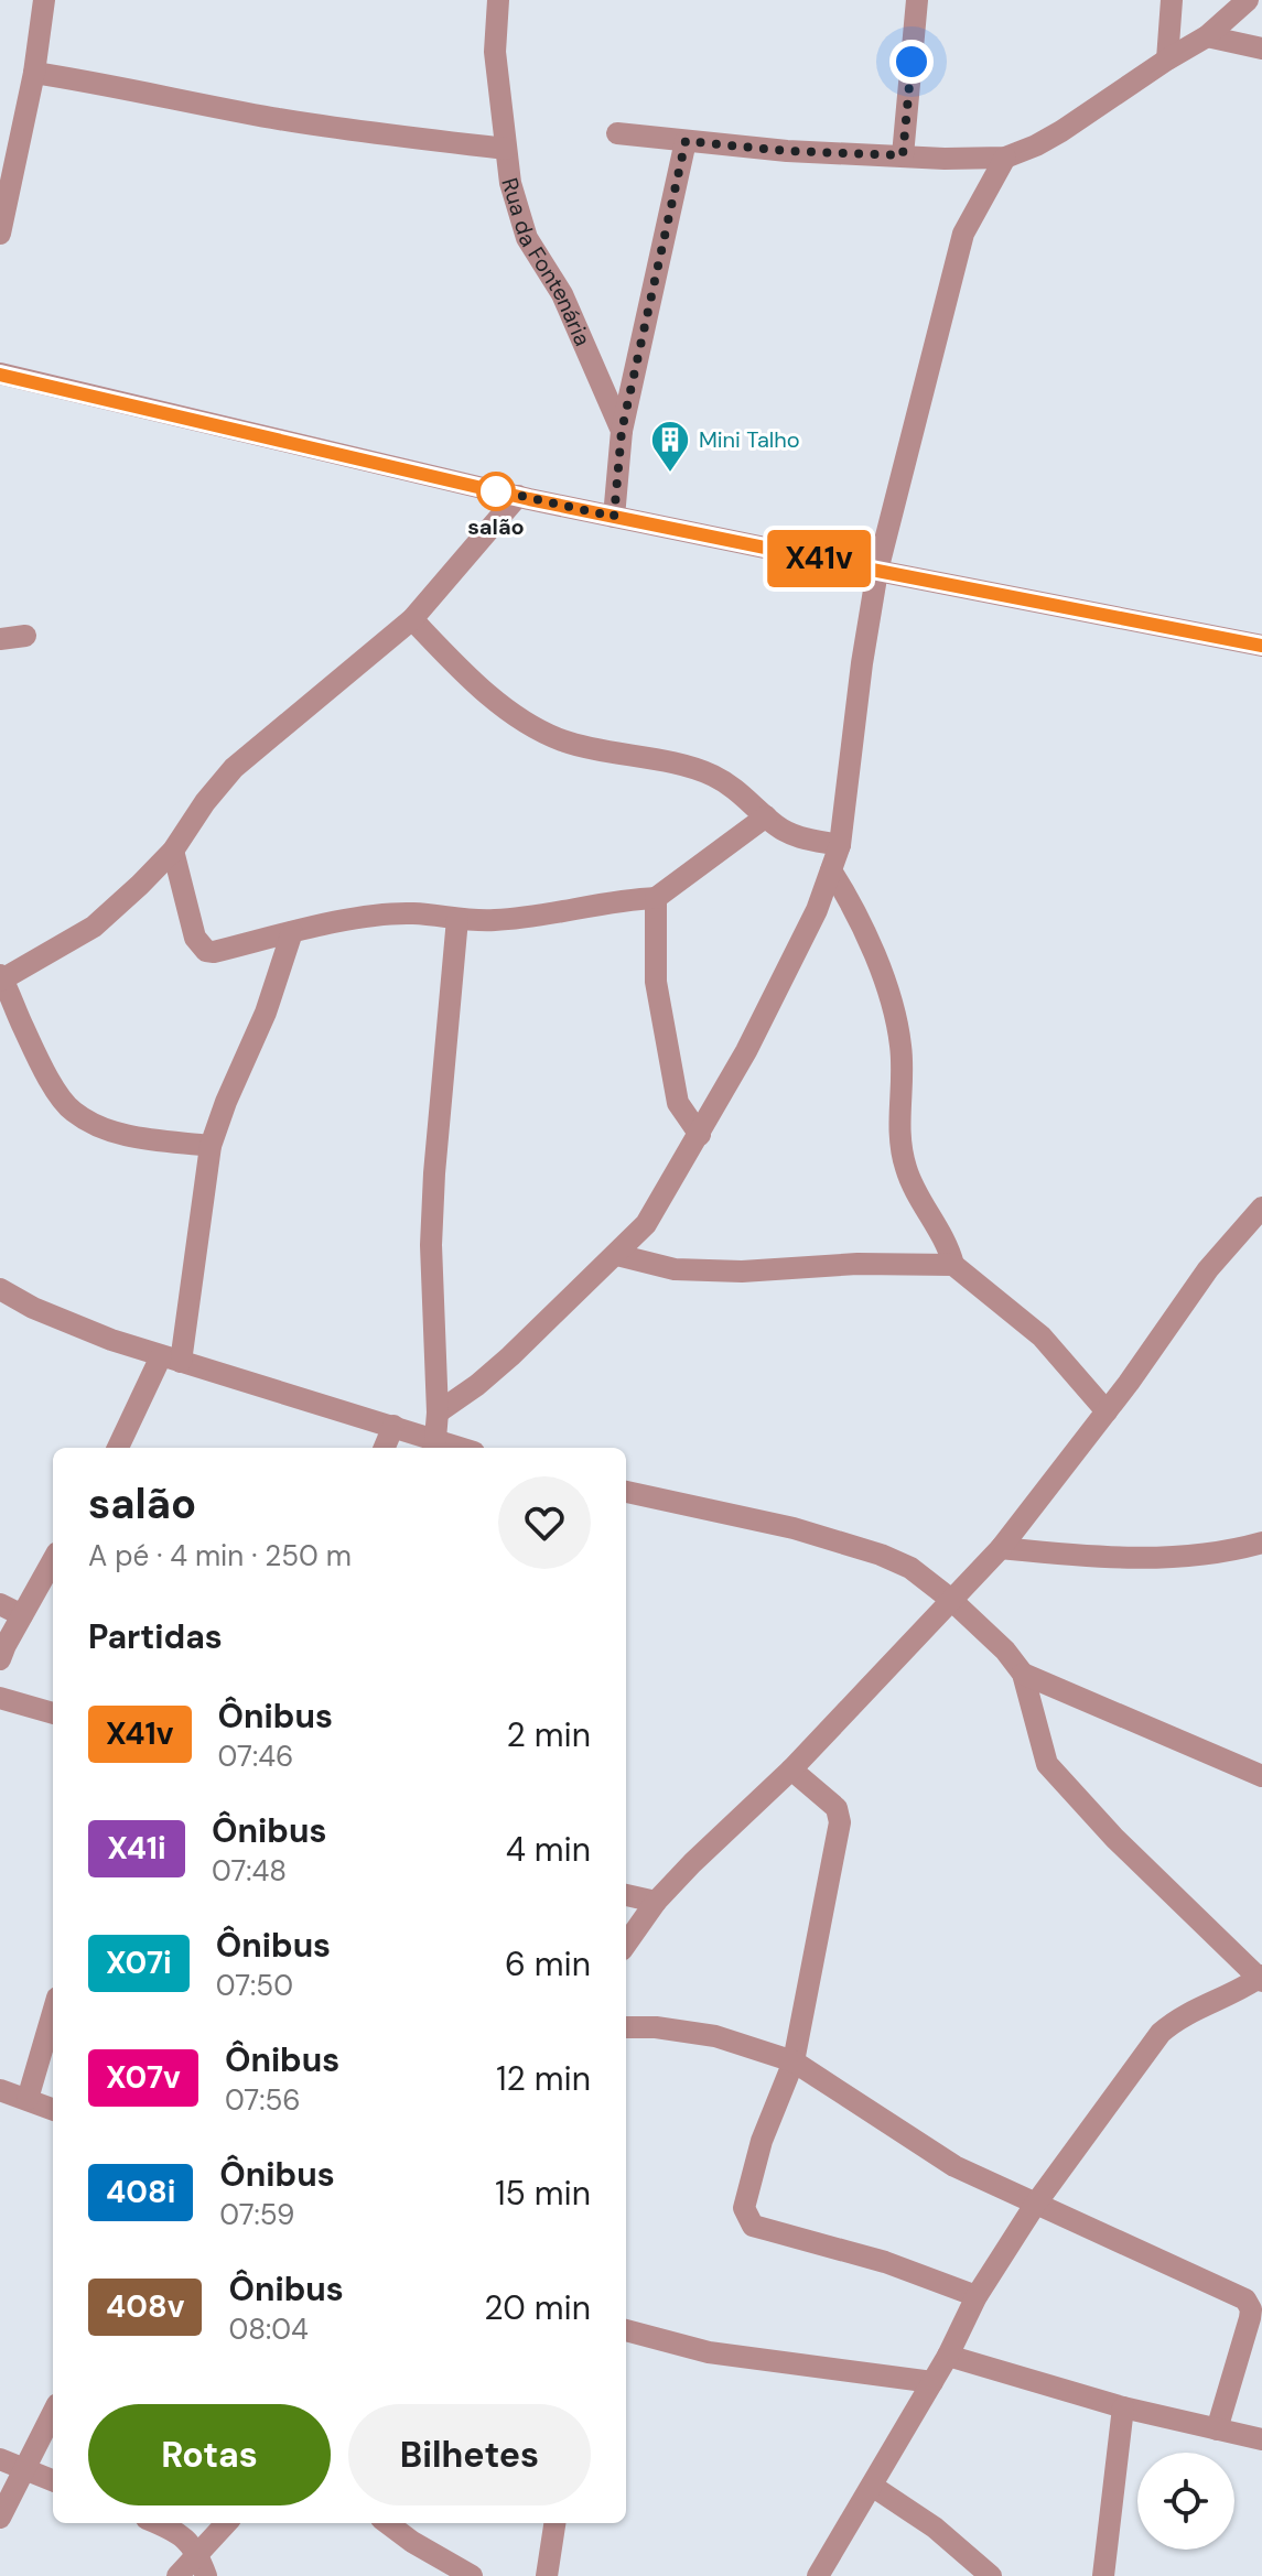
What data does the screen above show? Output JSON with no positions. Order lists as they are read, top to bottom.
{
  "streets": {
    "street": ["Rua da Fontenária"]
  },
  "places": {
    "building": ["Mini Talho"],
    "other": ["salão"]
  },
  "lines": ["bus line X41v"],
  "page": {
    "on_map": "X41v",
    "heading": [
      ["salão", "A pé · 4 min · 250 m"],
      "Partidas"
    ],
    "list": [
      {
        "mark": "X41v",
        "name": "Ônibus",
        "note": "07:46",
        "value": "2 min"
      },
      {
        "mark": "X41i",
        "name": "Ônibus",
        "note": "07:48",
        "value": "4 min"
      },
      {
        "mark": "X07i",
        "name": "Ônibus",
        "note": "07:50",
        "value": "6 min"
      },
      {
        "mark": "X07v",
        "name": "Ônibus",
        "note": "07:56",
        "value": "12 min"
      },
      {
        "mark": "408i",
        "name": "Ônibus",
        "note": "07:59",
        "value": "15 min"
      },
      {
        "mark": "408v",
        "name": "Ônibus",
        "note": "08:04",
        "value": "20 min"
      }
    ],
    "buttons": ["Rotas", "Bilhetes"]
  }
}
